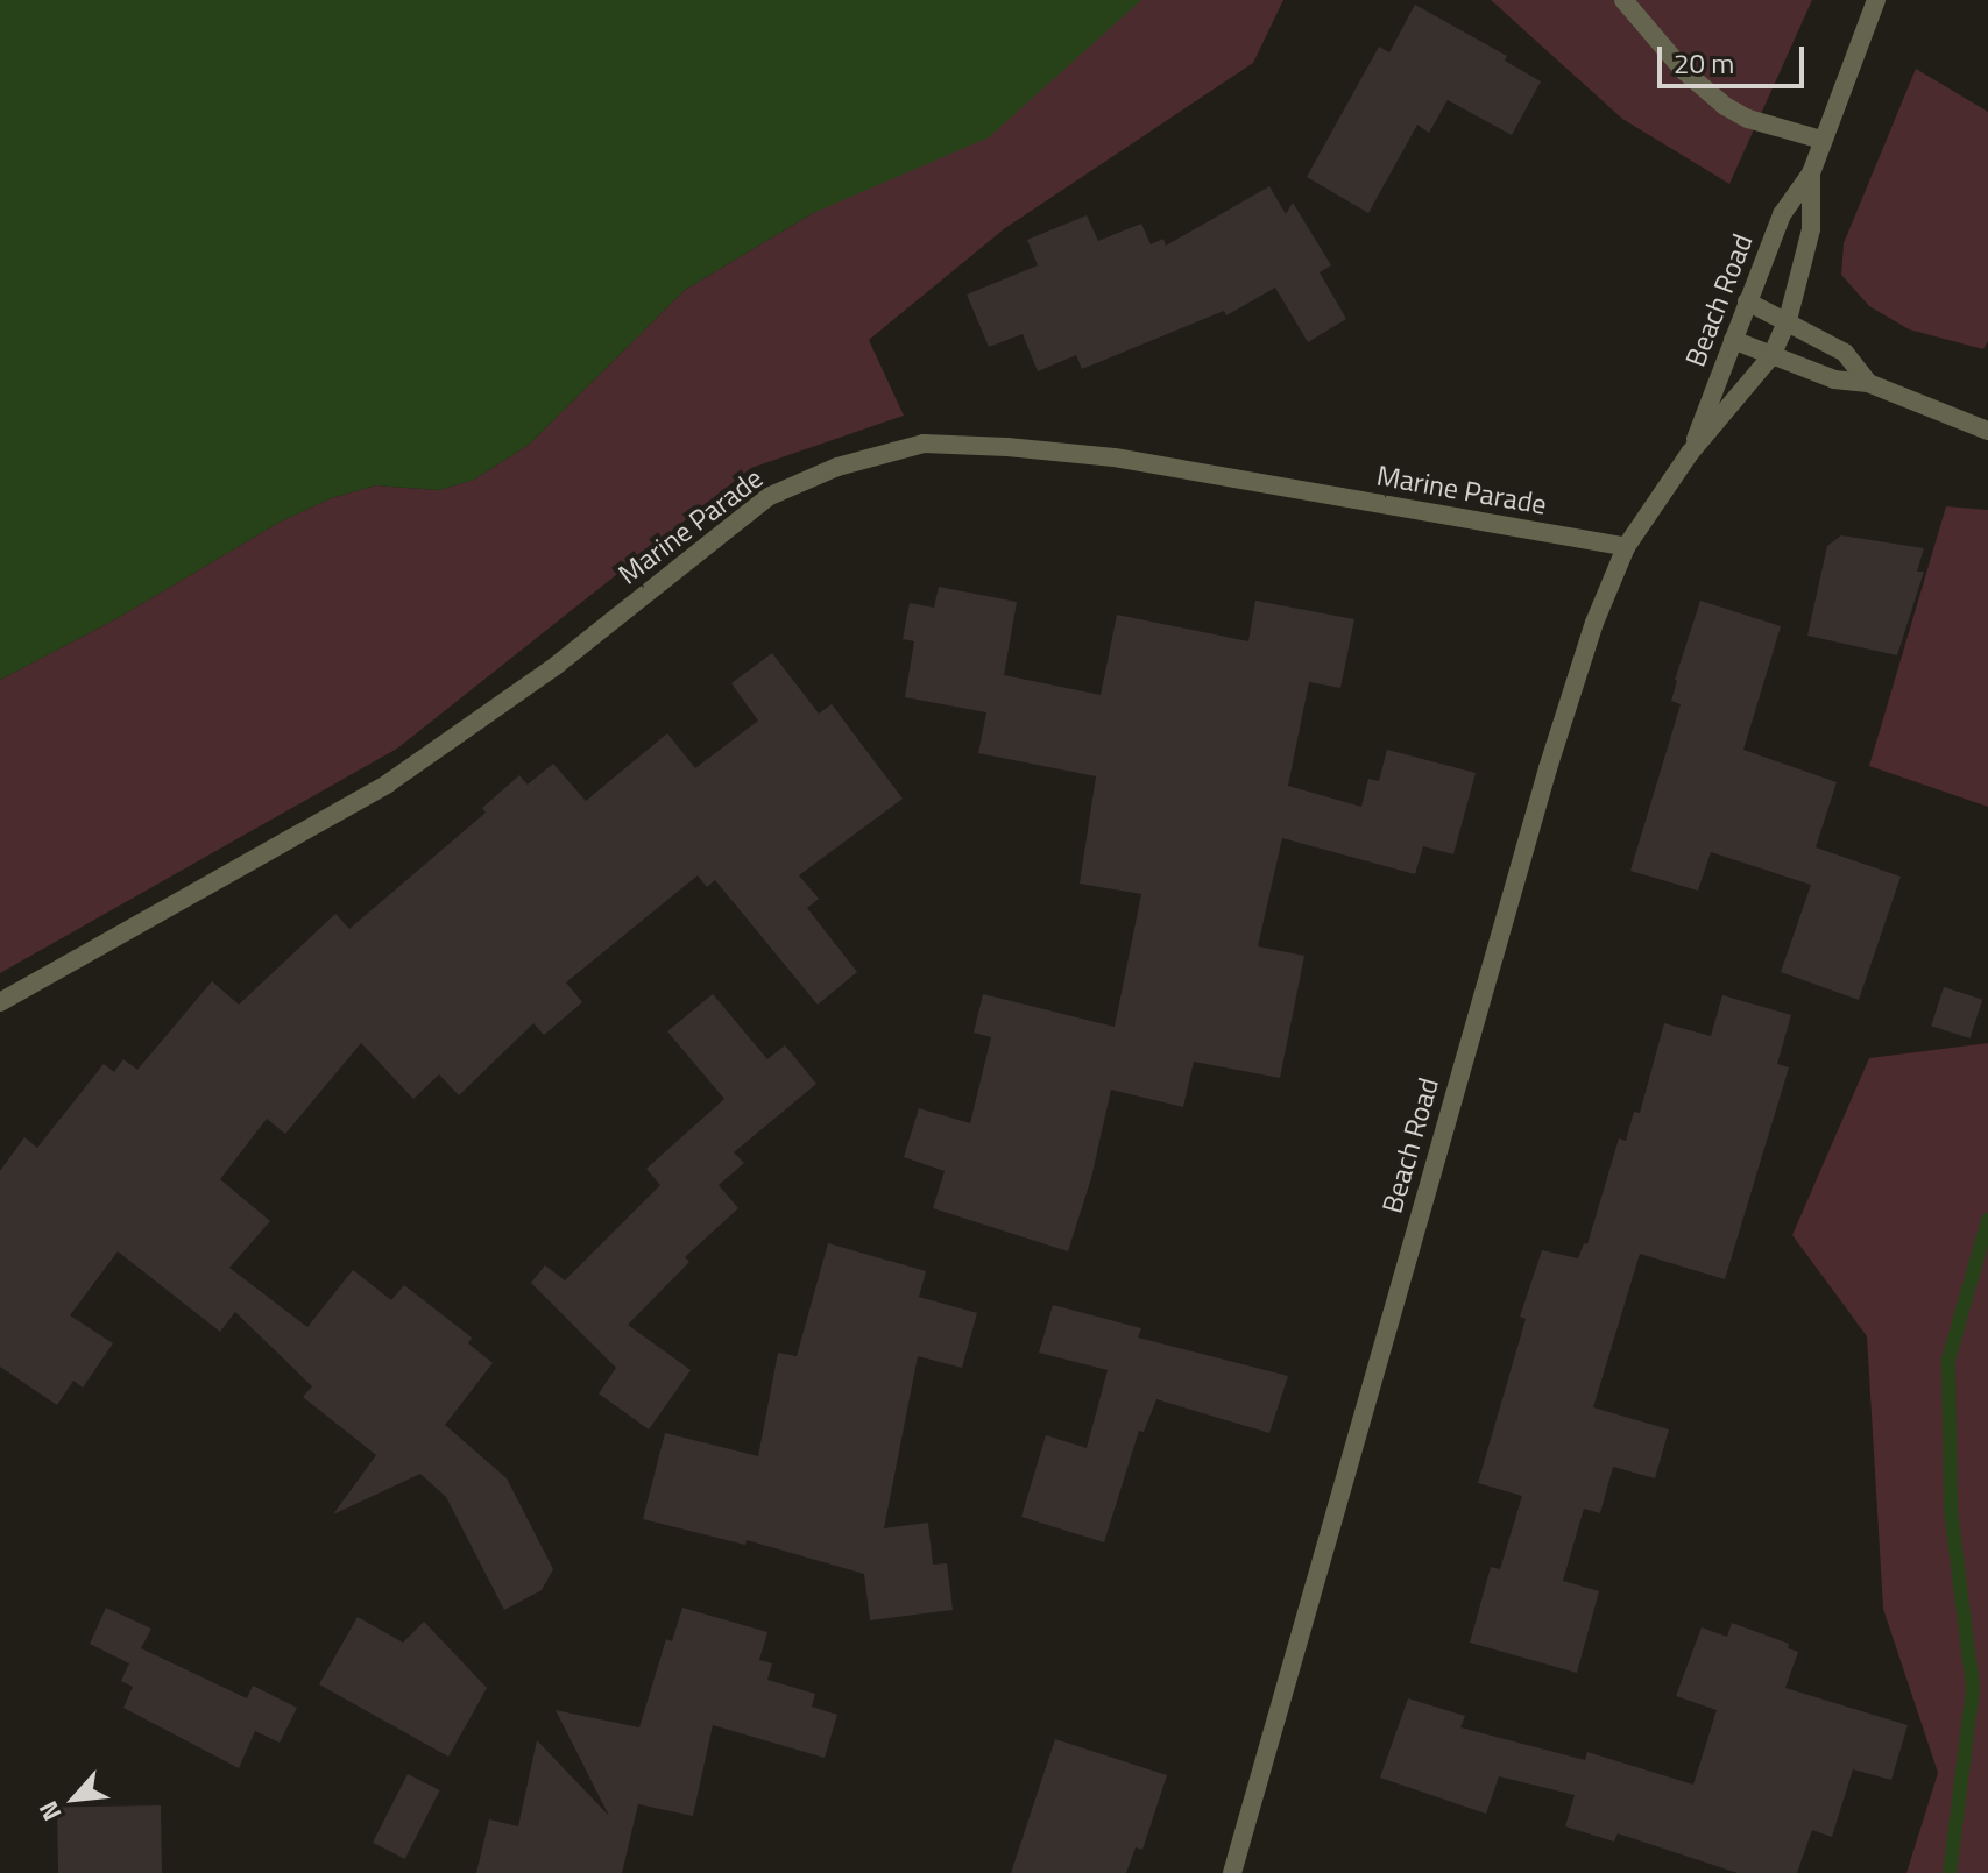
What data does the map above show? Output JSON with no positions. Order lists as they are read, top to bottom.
{
  "streets": {
    "street": ["Beach Road", "Marine Parade"]
  },
  "crossings": [
    ["Beach Road", "Marine Parade"]
  ],
  "scale_bar": "20 m",
  "north": "bottom left"
}
